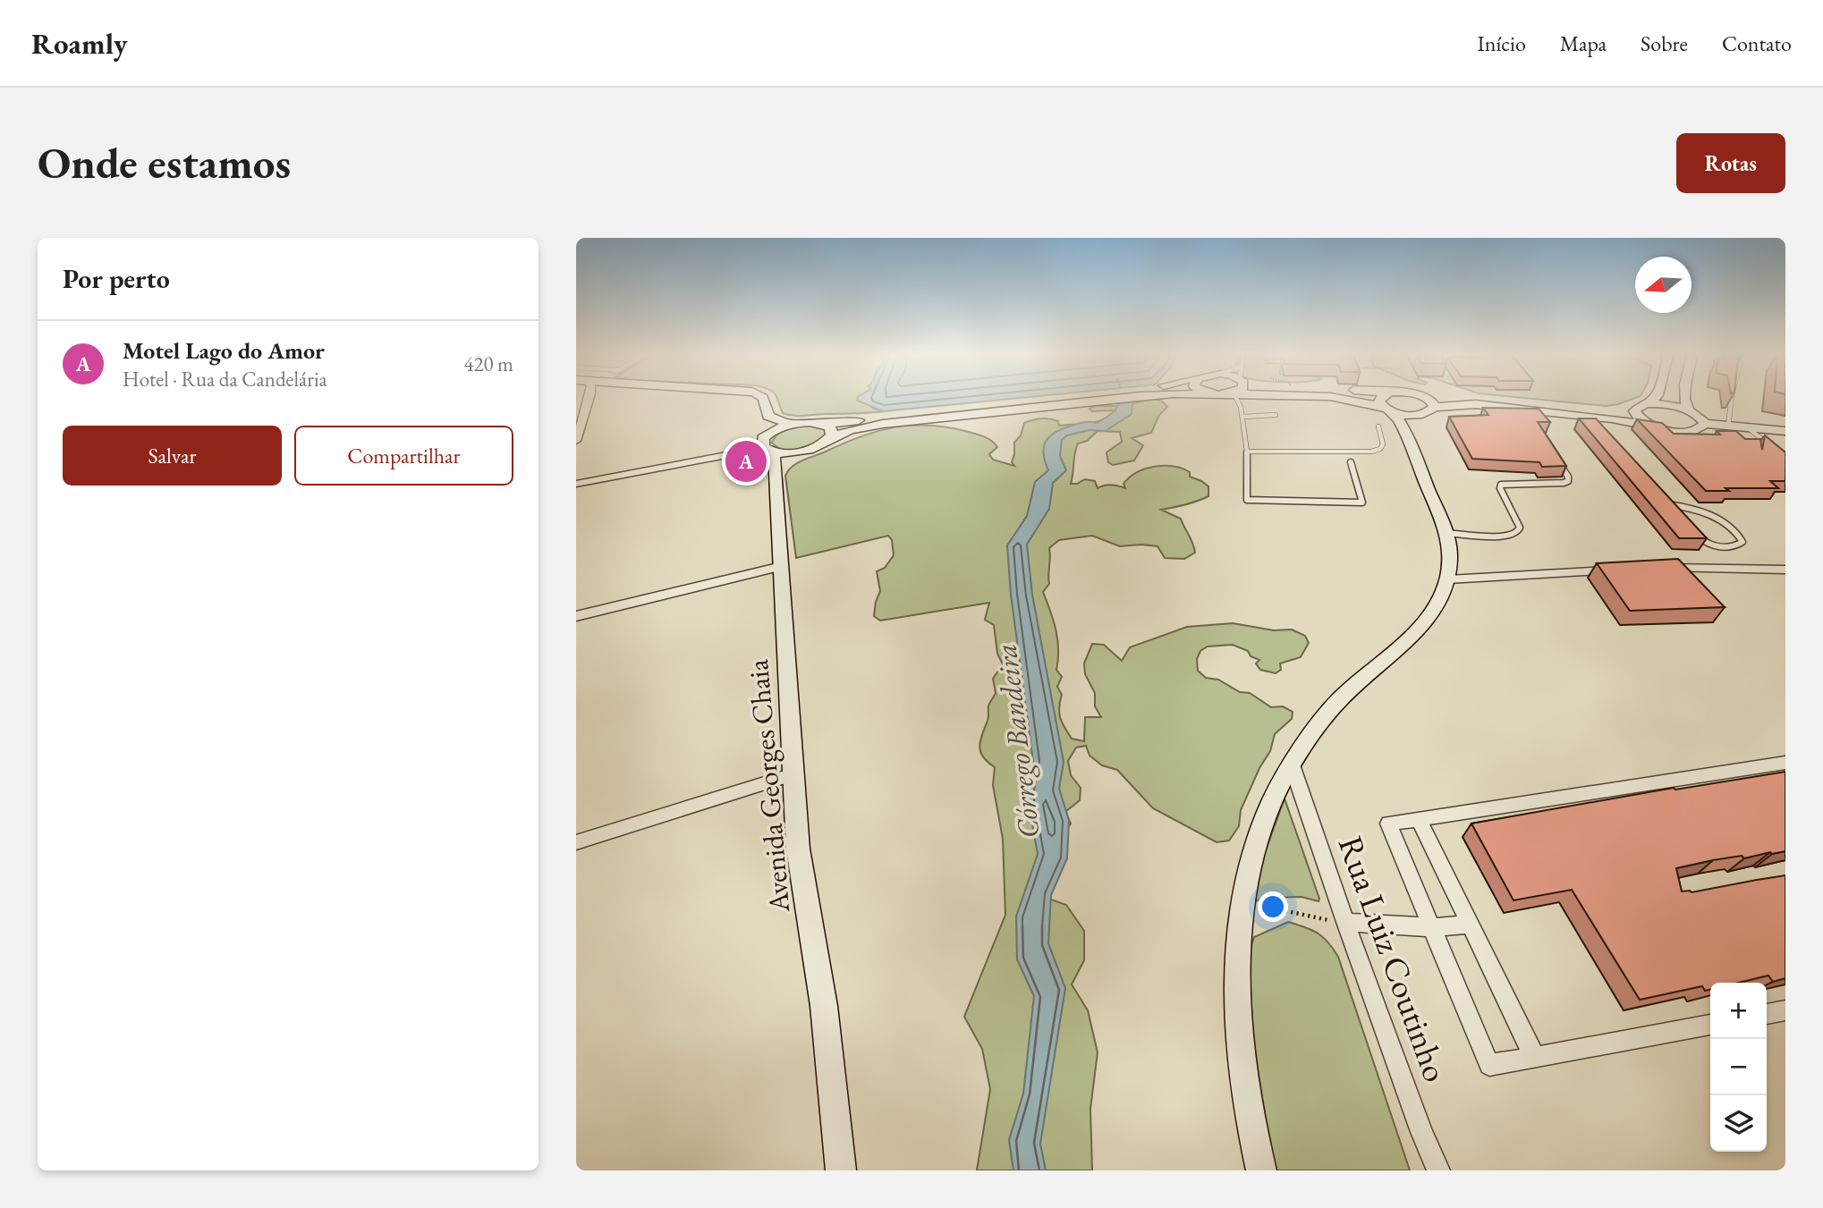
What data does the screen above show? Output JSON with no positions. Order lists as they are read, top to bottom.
{
  "streets": {
    "main road": ["Avenida Georges Chaia"],
    "street": ["Rua Luiz Coutinho"]
  },
  "water": ["Córrego Bandeira"],
  "north": "left",
  "page": {
    "header": "Roamly",
    "nav": [
      "Início",
      "Mapa",
      "Sobre",
      "Contato"
    ],
    "buttons": [
      "Rotas",
      ["Salvar", "Compartilhar"]
    ],
    "title": "Onde estamos",
    "heading": "Por perto",
    "list": [
      {
        "mark": "A",
        "name": "Motel Lago do Amor",
        "note": "Hotel · Rua da Candelária",
        "value": "420 m"
      }
    ],
    "pins": "A",
    "map_buttons": ["+", "−"]
  }
}
